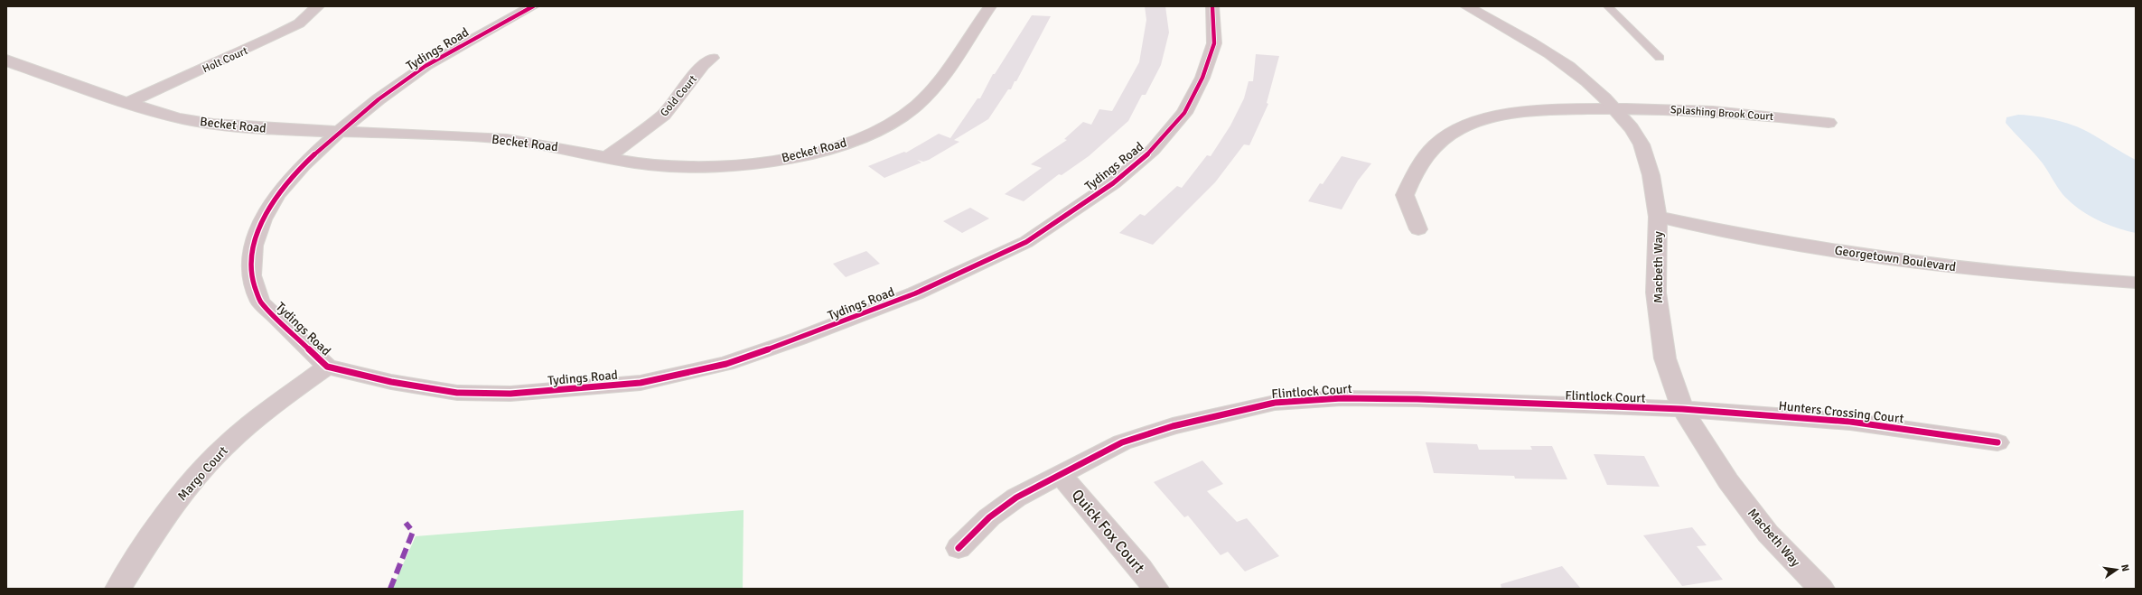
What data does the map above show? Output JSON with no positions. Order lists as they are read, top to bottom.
{
  "streets": {
    "street": [
      "Tydings Road",
      "Holt Court",
      "Gold Court",
      "Splashing Brook Court",
      "Becket Road",
      "Georgetown Boulevard",
      "Macbeth Way",
      "Flintlock Court",
      "Hunters Crossing Court",
      "Margo Court",
      "Quick Fox Court"
    ]
  },
  "crossings": [
    ["Tydings Road", "Becket Road"],
    ["Tydings Road", "Margo Court"],
    ["Holt Court", "Becket Road"],
    ["Gold Court", "Becket Road"],
    ["Splashing Brook Court", "Macbeth Way"],
    ["Georgetown Boulevard", "Macbeth Way"],
    ["Macbeth Way", "Flintlock Court"],
    ["Macbeth Way", "Hunters Crossing Court"],
    ["Flintlock Court", "Hunters Crossing Court"],
    ["Flintlock Court", "Quick Fox Court"]
  ],
  "north": "right"
}
